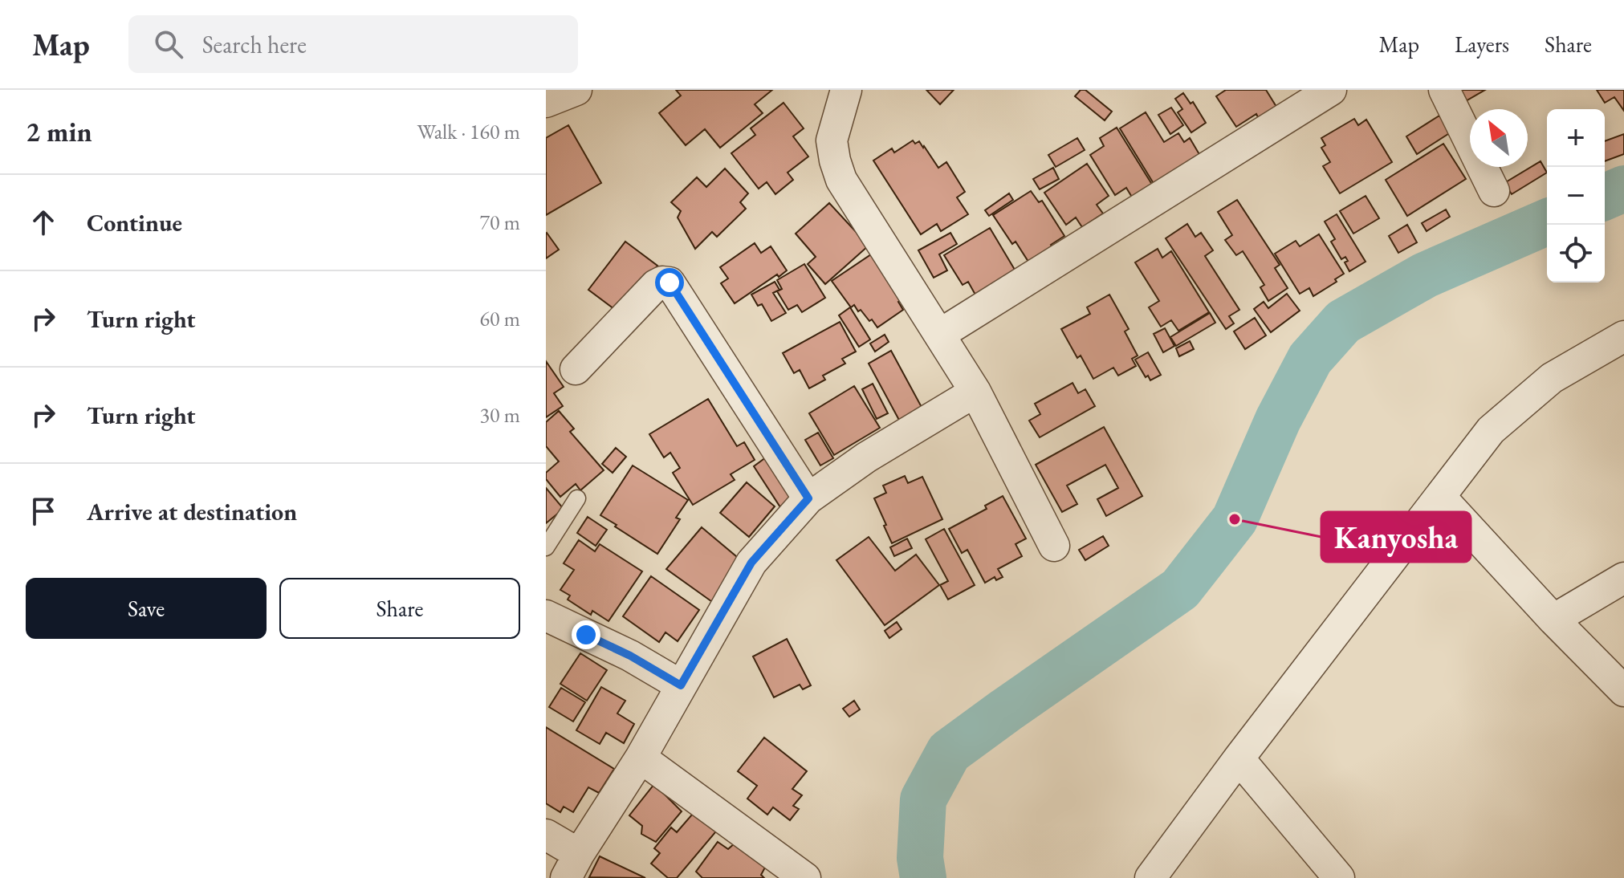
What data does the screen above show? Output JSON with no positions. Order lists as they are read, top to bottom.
{
  "places": ["Kanyosha"],
  "north": "top left",
  "page": {
    "header": "Map",
    "search": "Search here",
    "nav": ["Map", "Layers", "Share"],
    "heading": ["2 min", "Walk · 160 m"],
    "map_buttons": ["+", "−"],
    "list": [
      ["Continue", "70 m"],
      ["Turn right", "60 m"],
      ["Turn right", "30 m"],
      "Arrive at destination"
    ],
    "buttons": ["Save", "Share"]
  }
}
